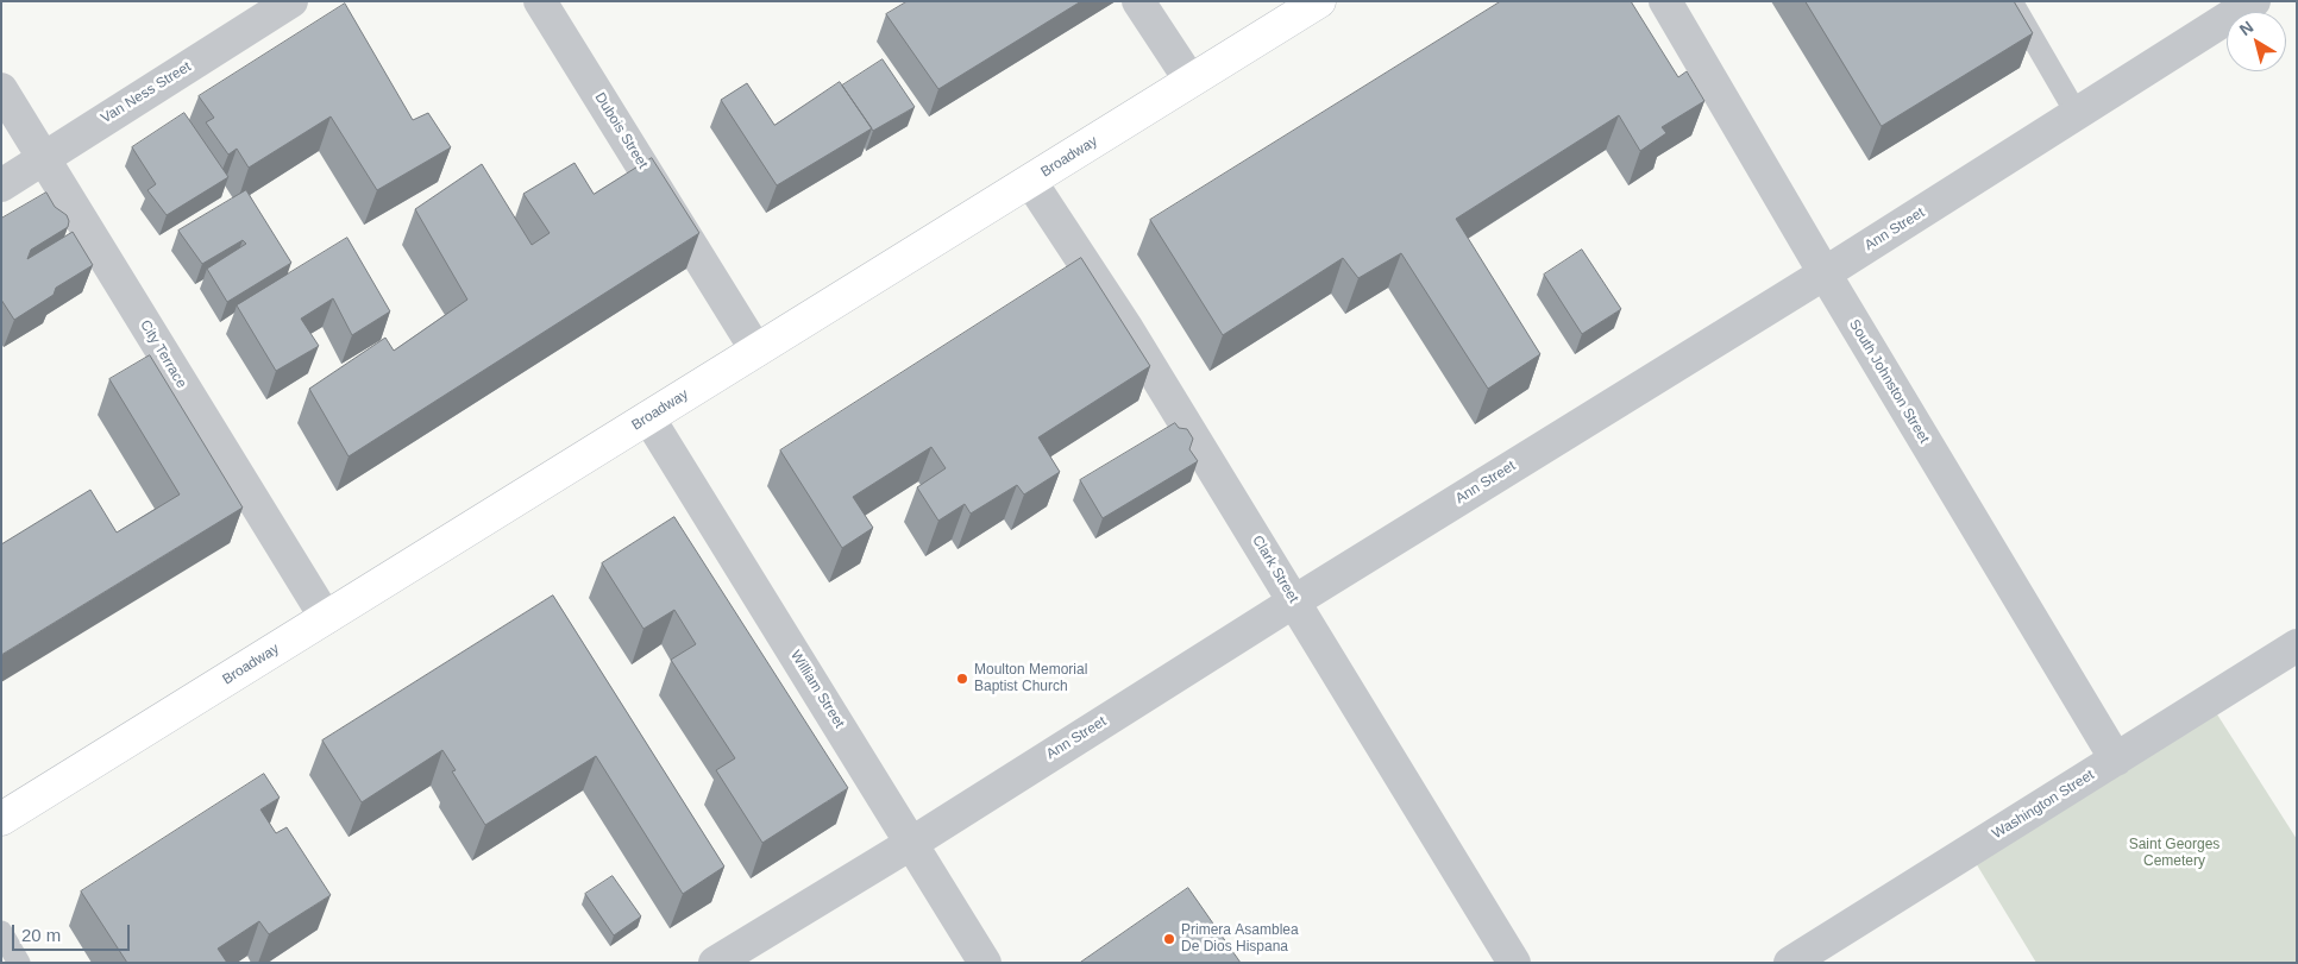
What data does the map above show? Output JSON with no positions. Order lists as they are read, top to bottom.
{
  "streets": {
    "street": [
      "Van Ness Street",
      "Dubois Street",
      "Broadway",
      "Ann Street",
      "City Terrace",
      "South Johnston Street",
      "Clark Street",
      "William Street",
      "Washington Street"
    ]
  },
  "crossings": [
    ["Van Ness Street", "City Terrace"],
    ["Dubois Street", "Broadway"],
    ["Broadway", "City Terrace"],
    ["Broadway", "Clark Street"],
    ["Broadway", "William Street"],
    ["Ann Street", "South Johnston Street"],
    ["Ann Street", "Clark Street"],
    ["Ann Street", "William Street"],
    ["South Johnston Street", "Washington Street"]
  ],
  "parks": ["Saint Georges Cemetery"],
  "places": ["Moulton Memorial Baptist Church", "Primera Asamblea De Dios Hispana"],
  "scale_bar": "20 m",
  "north": "top left"
}
